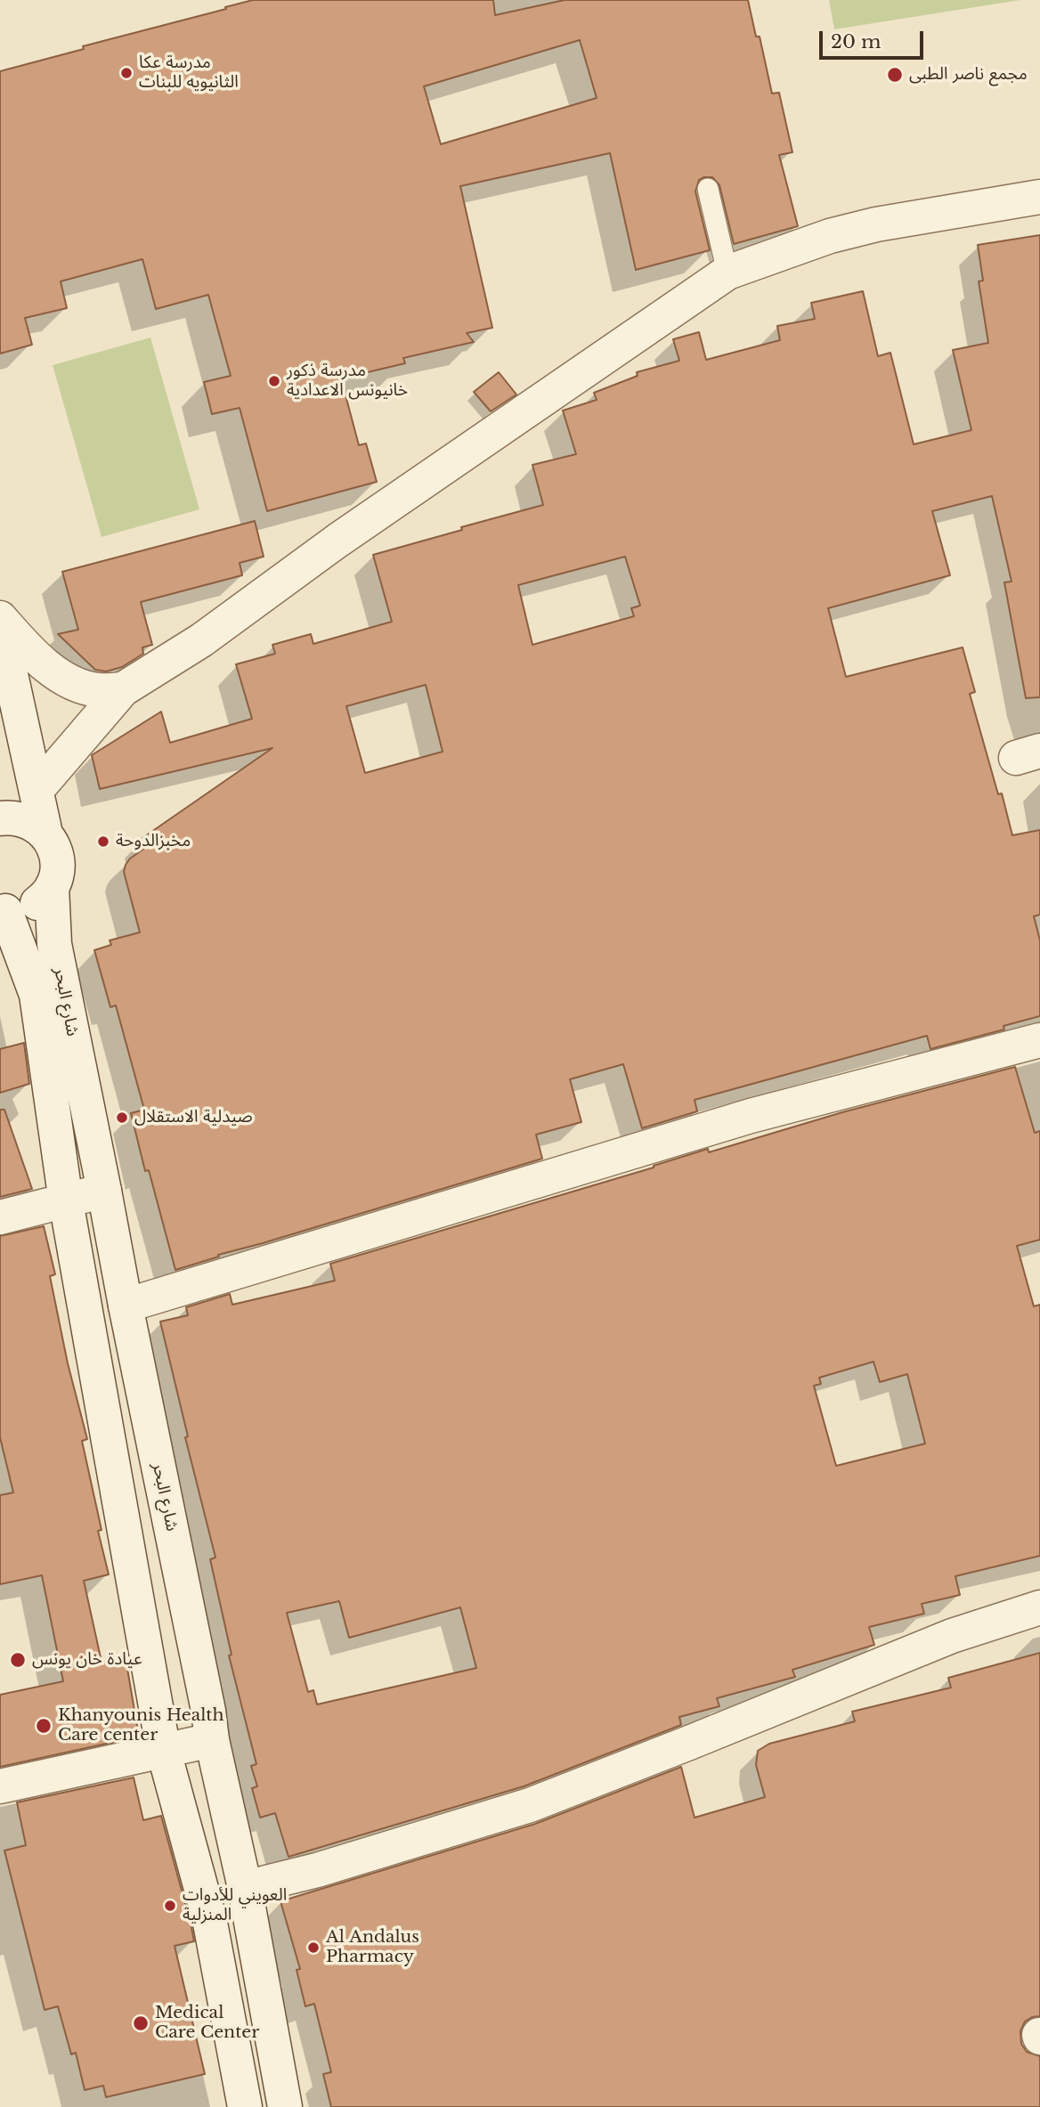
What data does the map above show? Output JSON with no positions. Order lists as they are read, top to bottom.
{
  "streets": {
    "street": ["شارع البحر"]
  },
  "places": [
    "مدرسة عكا الثانيويه للبنات",
    "مجمع ناصر الطبى",
    "مدرسة ذكور خانيونس الاعدادية",
    "مخبزالدوحة",
    "صيدلية الاستقلال",
    "عيادة خان يونس",
    "Khanyounis Health Care center",
    "العويني للأدوات المنزلية",
    "Al Andalus Pharmacy",
    "Medical Care Center"
  ],
  "scale_bar": "20 m"
}
